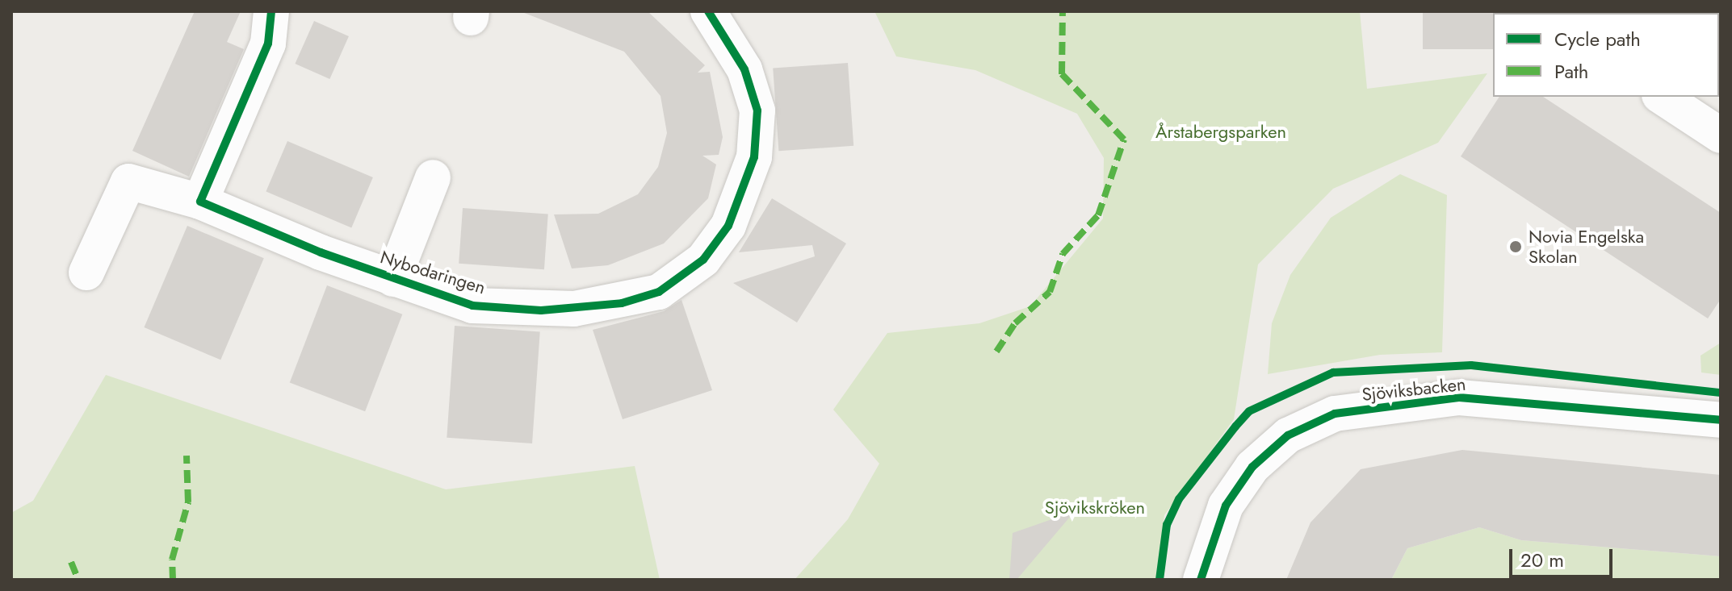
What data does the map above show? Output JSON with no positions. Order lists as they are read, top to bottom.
{
  "streets": {
    "street": ["Nybodaringen", "Sjöviksbacken"]
  },
  "parks": ["Årstabergsparken", "Sjövikskröken"],
  "places": ["Novia Engelska Skolan"],
  "legend": ["Cycle path", "Path"],
  "scale_bar": "20 m"
}
